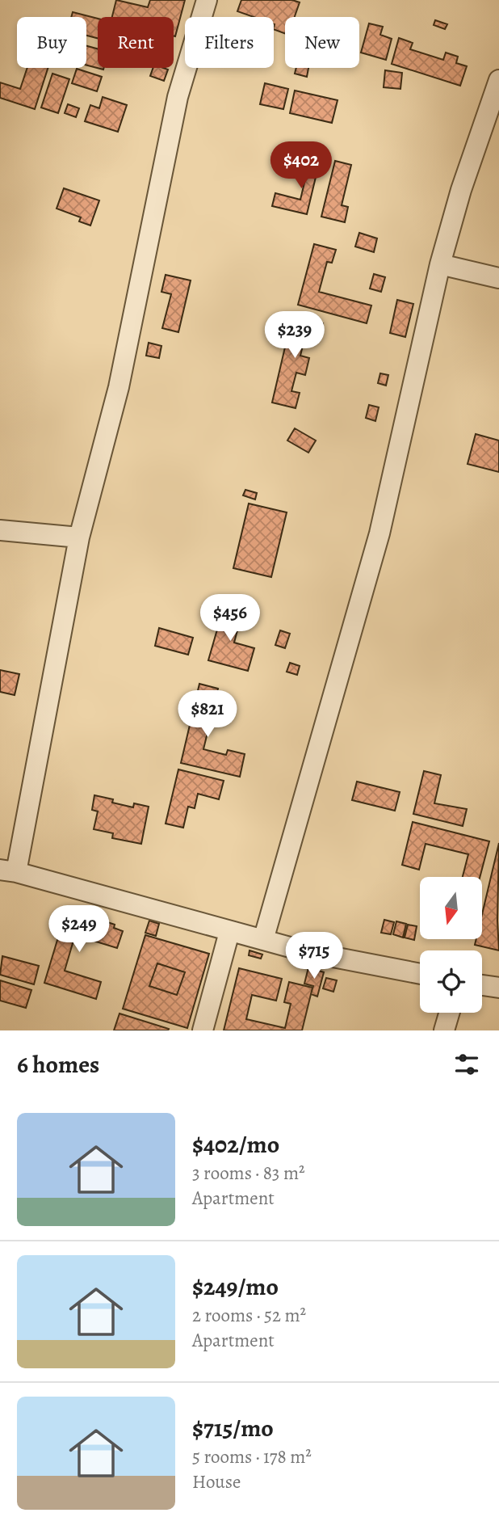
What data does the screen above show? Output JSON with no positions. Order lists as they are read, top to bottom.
{
  "north": "bottom",
  "page": {
    "chip": [
      "Buy",
      "Rent",
      "Filters",
      "New"
    ],
    "price": [
      "$402",
      "$239",
      "$456",
      "$821",
      "$249",
      "$715"
    ],
    "heading": "6 homes",
    "list": [
      {
        "name": "$402/mo",
        "note": "3 rooms · 83 m² · Apartment"
      },
      {
        "name": "$249/mo",
        "note": "2 rooms · 52 m² · Apartment"
      },
      {
        "name": "$715/mo",
        "note": "5 rooms · 178 m² · House"
      }
    ]
  }
}
